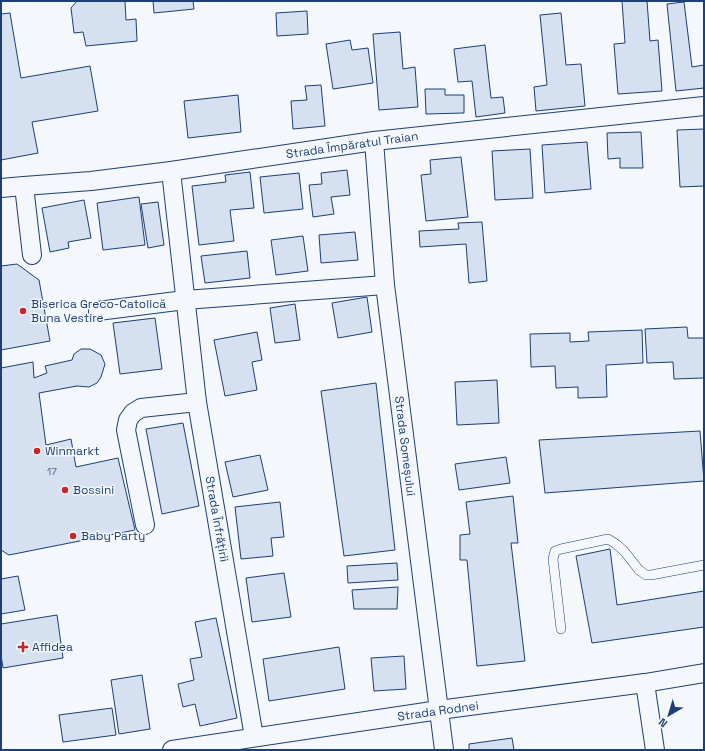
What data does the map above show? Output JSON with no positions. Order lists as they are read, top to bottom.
{
  "streets": {
    "street": [
      "Strada Împăratul Traian",
      "Strada Someșului",
      "Strada Înfrățirii",
      "Strada Rodnei"
    ]
  },
  "crossings": [
    ["Strada Împăratul Traian", "Strada Someșului"],
    ["Strada Împăratul Traian", "Strada Înfrățirii"],
    ["Strada Someșului", "Strada Rodnei"],
    ["Strada Înfrățirii", "Strada Rodnei"]
  ],
  "places": {
    "other": [
      "Biserica Greco-Catolică Buna Vestire",
      "Winmarkt",
      "Bossini",
      "Baby Party"
    ],
    "health": ["Affidea"]
  },
  "house_numbers": ["17"],
  "north": "bottom left"
}
